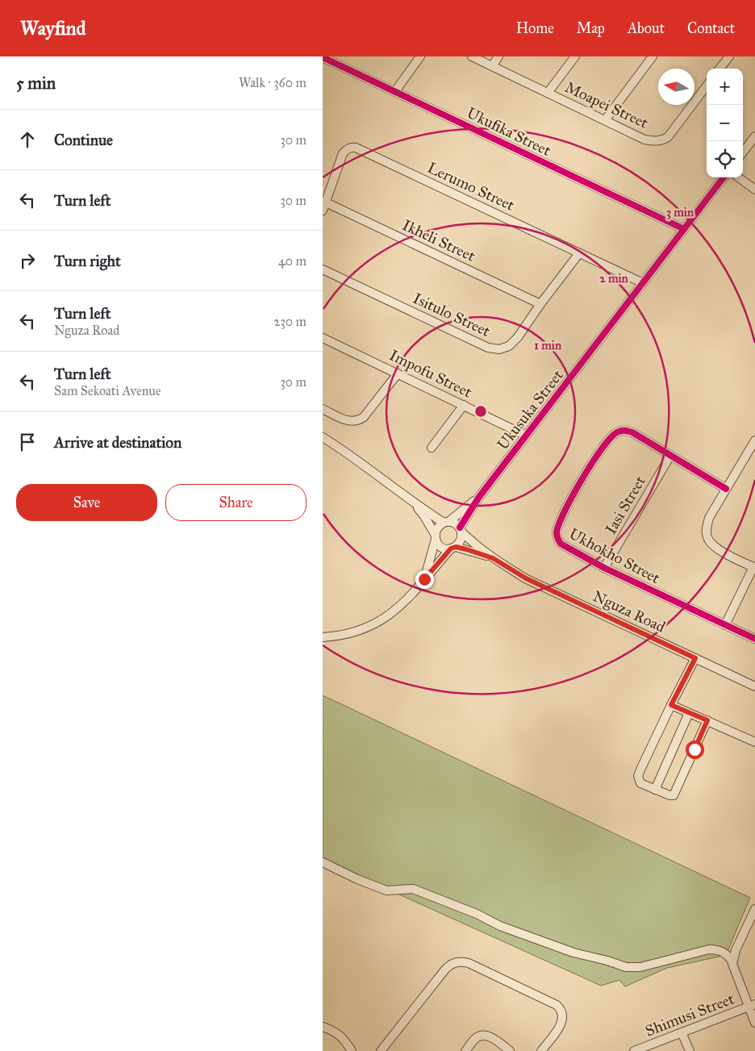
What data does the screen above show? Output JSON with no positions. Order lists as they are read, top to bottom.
{
  "streets": {
    "street": [
      "Moapei Street",
      "Ukufika Street",
      "Lerumo Street",
      "Ikheli Street",
      "Isitulo Street",
      "Impofu Street",
      "Ukusuka Street",
      "Iasi Street",
      "Ukhokho Street",
      "Nguza Road",
      "Shimusi Street"
    ]
  },
  "crossings": [
    ["Ukufika Street", "Ukusuka Street"],
    ["Lerumo Street", "Ikheli Street"],
    ["Lerumo Street", "Isitulo Street"],
    ["Lerumo Street", "Ukusuka Street"],
    ["Ikheli Street", "Isitulo Street"],
    ["Impofu Street", "Ukusuka Street"],
    ["Ukusuka Street", "Nguza Road"],
    ["Iasi Street", "Ukhokho Street"]
  ],
  "north": "left",
  "page": {
    "header": "Wayfind",
    "nav": [
      "Home",
      "Map",
      "About",
      "Contact"
    ],
    "heading": ["5 min", "Walk · 360 m"],
    "map_buttons": ["+", "−"],
    "list": [
      ["Continue", "30 m"],
      ["Turn left", "30 m"],
      ["Turn right", "40 m"],
      ["Turn left", "Nguza Road", "230 m"],
      ["Turn left", "Sam Sekoati Avenue", "30 m"],
      "Arrive at destination"
    ],
    "buttons": ["Save", "Share"]
  },
  "rings": ["3 min", "2 min", "1 min"]
}
